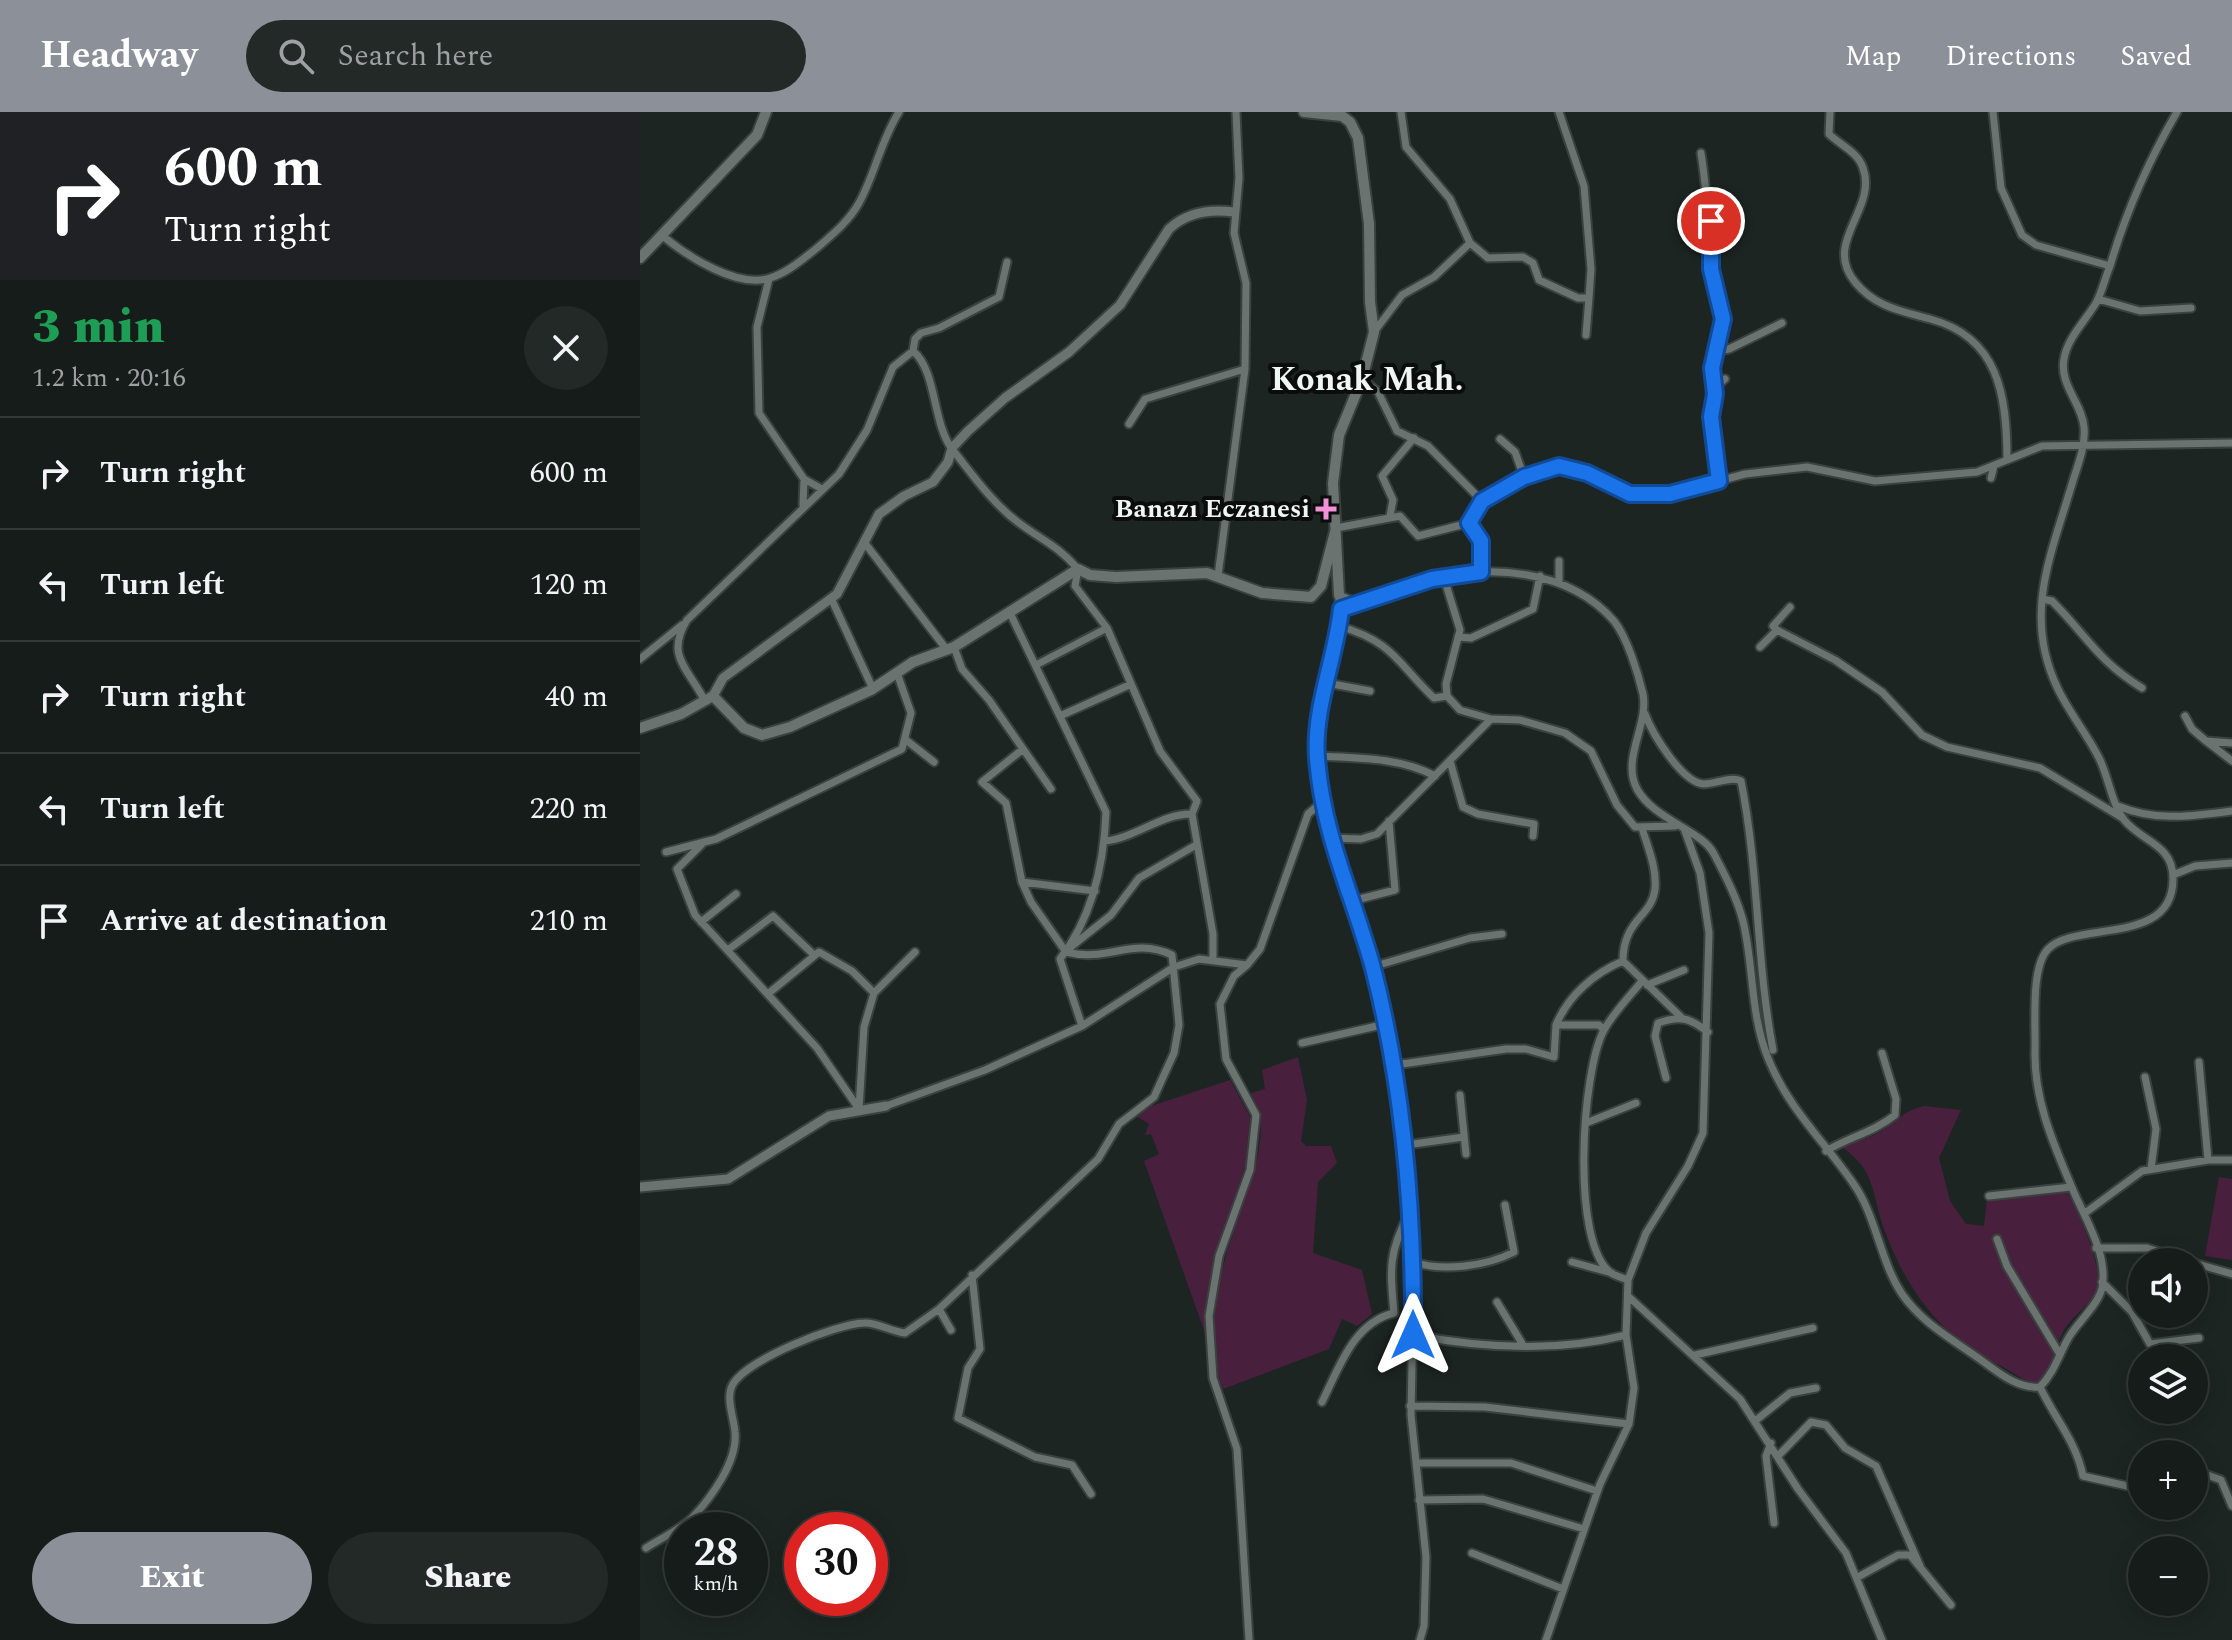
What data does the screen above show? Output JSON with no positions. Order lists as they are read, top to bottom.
{
  "districts": ["Konak Mah."],
  "places": {
    "health": ["Banazı Eczanesi"]
  },
  "page": {
    "header": "Headway",
    "search": "Search here",
    "nav": ["Map", "Directions", "Saved"],
    "turn": ["600 m", "Turn right"],
    "heading": ["3 min", "1.2 km · 20:16"],
    "list": [
      {
        "name": "Turn right",
        "value": "600 m"
      },
      {
        "name": "Turn left",
        "value": "120 m"
      },
      {
        "name": "Turn right",
        "value": "40 m"
      },
      {
        "name": "Turn left",
        "value": "220 m"
      },
      {
        "name": "Arrive at destination",
        "value": "210 m"
      }
    ],
    "map_buttons": ["+", "−"],
    "speed": "28 km/h",
    "limit": "30",
    "buttons": ["Exit", "Share"]
  }
}
